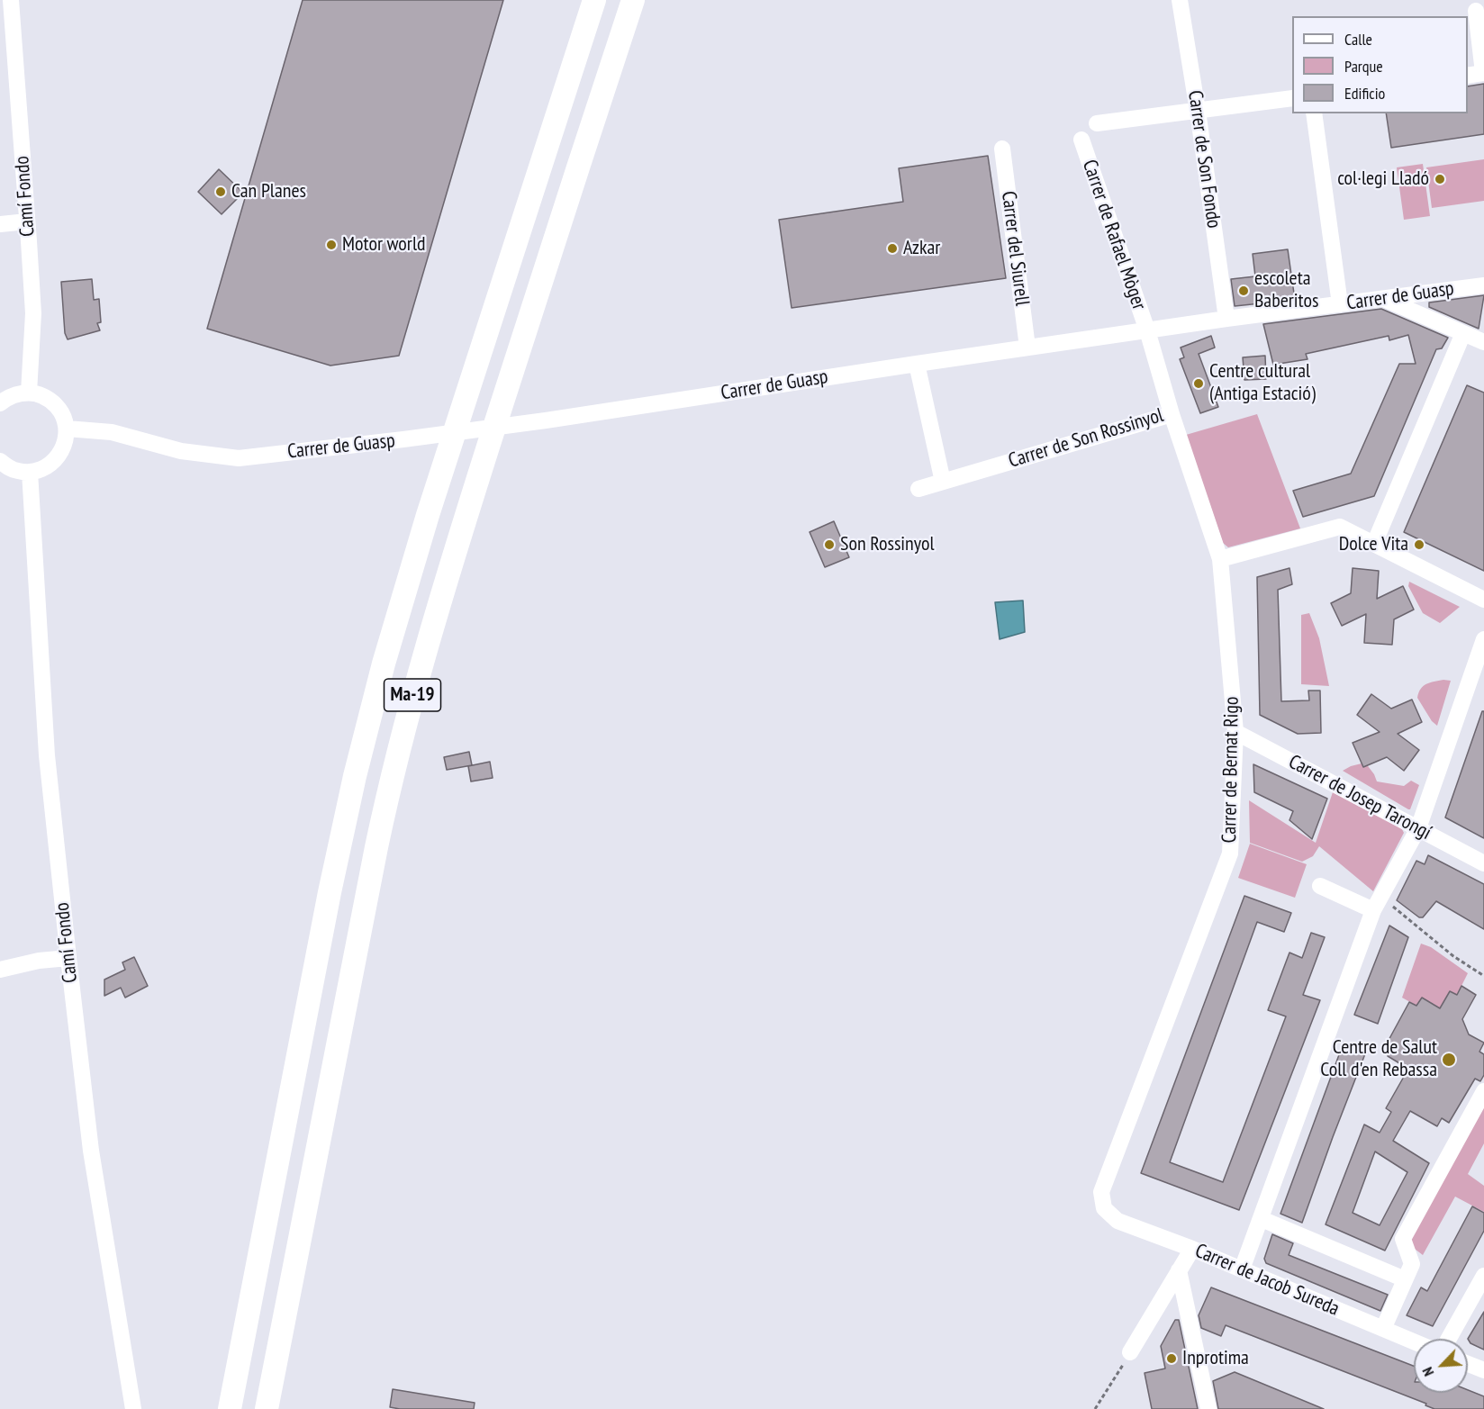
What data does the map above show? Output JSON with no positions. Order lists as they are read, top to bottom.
{
  "streets": {
    "highway": ["Ma-19"],
    "street": [
      "Carrer de Son Fondo",
      "Camí Fondo",
      "Carrer de Rafael Mòger",
      "Carrer del Siurell",
      "Carrer de Guasp",
      "Carrer de Son Rossinyol",
      "Carrer de Bernat Rigo",
      "Carrer de Josep Tarongí",
      "Carrer de Jacob Sureda"
    ]
  },
  "crossings": [
    ["Carrer de Son Fondo", "Carrer de Guasp"],
    ["Carrer de Rafael Mòger", "Carrer de Guasp"],
    ["Carrer de Rafael Mòger", "Carrer de Son Rossinyol"],
    ["Carrer del Siurell", "Carrer de Guasp"],
    ["Carrer de Guasp", "Carrer de Son Rossinyol"],
    ["Carrer de Son Rossinyol", "Carrer de Bernat Rigo"],
    ["Carrer de Bernat Rigo", "Carrer de Josep Tarongí"],
    ["Carrer de Bernat Rigo", "Carrer de Jacob Sureda"]
  ],
  "places": [
    "col·legi Lladó",
    "Can Planes",
    "Motor world",
    "Azkar",
    "escoleta Baberitos",
    "Centre cultural (Antiga Estació)",
    "Son Rossinyol",
    "Dolce Vita",
    "Centre de Salut Coll d'en Rebassa",
    "Inprotima"
  ],
  "legend": ["Calle", "Parque", "Edificio"],
  "north": "bottom left"
}
